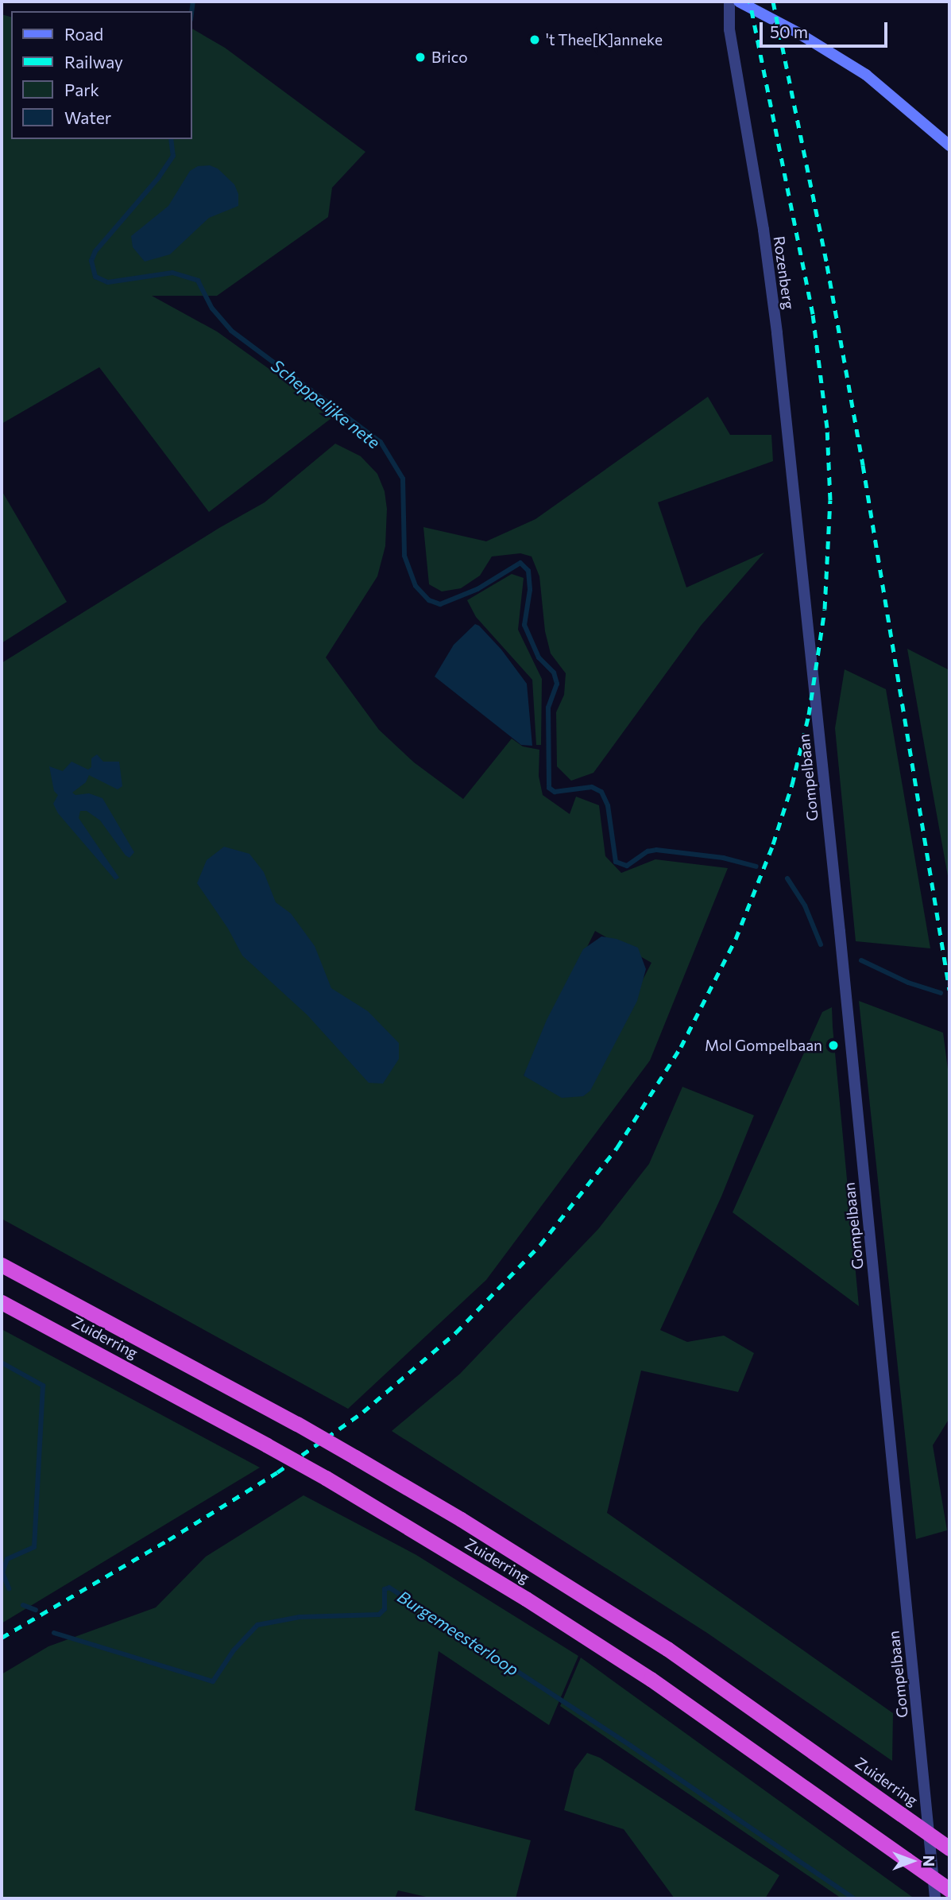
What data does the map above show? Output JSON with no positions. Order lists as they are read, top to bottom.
{
  "streets": {
    "highway": ["Zuiderring"],
    "street": ["Rozenberg", "Gompelbaan"]
  },
  "crossings": [
    ["Rozenberg", "Gompelbaan"]
  ],
  "water": ["Scheppelijke nete", "Burgemeesterloop"],
  "places": ["'t Thee[K]anneke", "Brico", "Mol Gompelbaan"],
  "legend": [
    "Road",
    "Railway",
    "Park",
    "Water"
  ],
  "scale_bar": "50 m",
  "north": "right"
}
